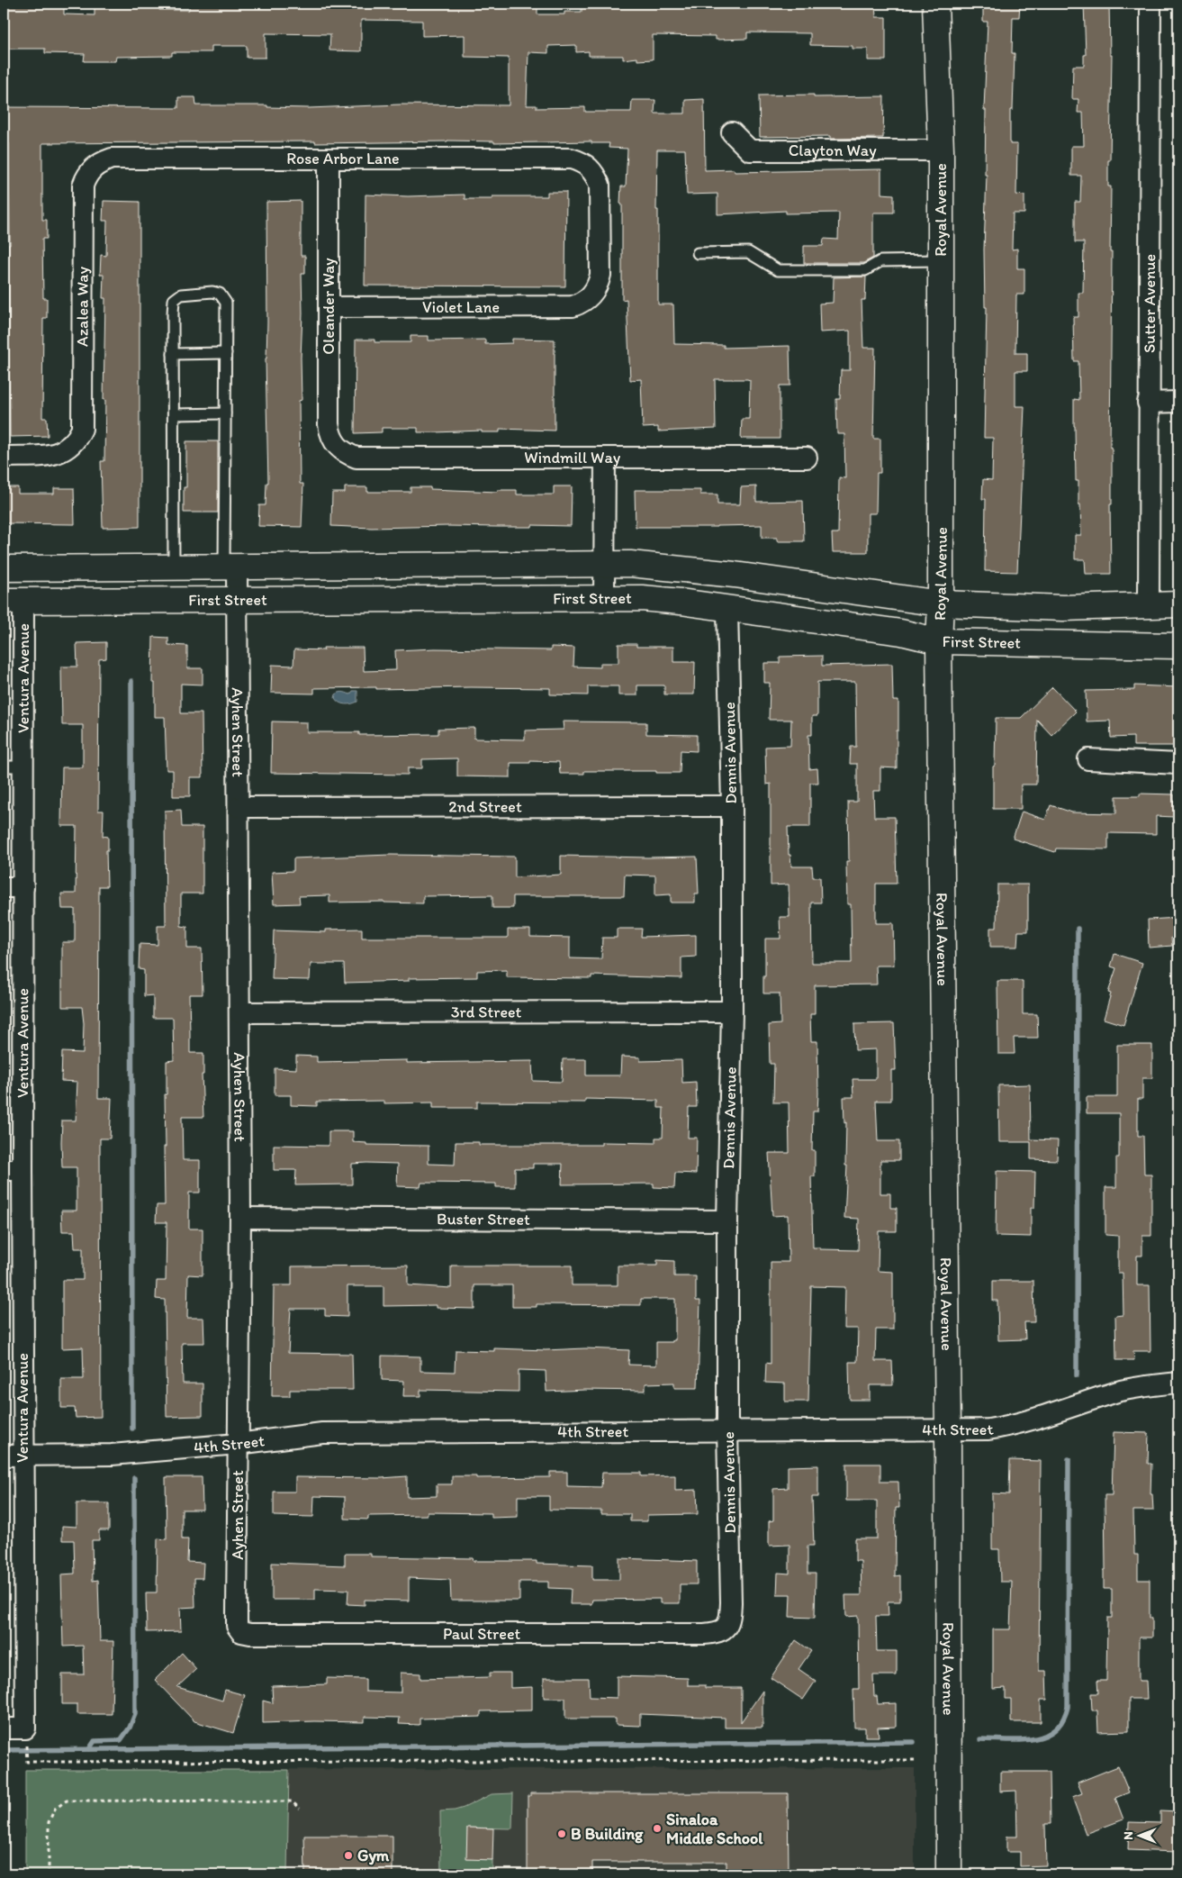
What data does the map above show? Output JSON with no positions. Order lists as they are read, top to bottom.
{
  "streets": {
    "main road": ["Royal Avenue", "First Street"],
    "street": [
      "Clayton Way",
      "Rose Arbor Lane",
      "Sutter Avenue",
      "Azalea Way",
      "Oleander Way",
      "Violet Lane",
      "Windmill Way",
      "Ventura Avenue",
      "Ayhen Street",
      "Dennis Avenue",
      "2nd Street",
      "3rd Street",
      "Buster Street",
      "4th Street",
      "Paul Street"
    ]
  },
  "crossings": [
    ["Clayton Way", "Royal Avenue"],
    ["Rose Arbor Lane", "Azalea Way"],
    ["Rose Arbor Lane", "Oleander Way"],
    ["Rose Arbor Lane", "Violet Lane"],
    ["Royal Avenue", "First Street"],
    ["Royal Avenue", "4th Street"],
    ["Sutter Avenue", "First Street"],
    ["Oleander Way", "Violet Lane"],
    ["Oleander Way", "Windmill Way"],
    ["First Street", "Ventura Avenue"],
    ["First Street", "Ayhen Street"],
    ["First Street", "Dennis Avenue"],
    ["Ventura Avenue", "4th Street"],
    ["Ayhen Street", "2nd Street"],
    ["Ayhen Street", "3rd Street"],
    ["Ayhen Street", "Buster Street"],
    ["Ayhen Street", "4th Street"],
    ["Ayhen Street", "Paul Street"],
    ["Dennis Avenue", "2nd Street"],
    ["Dennis Avenue", "3rd Street"],
    ["Dennis Avenue", "Buster Street"],
    ["Dennis Avenue", "4th Street"],
    ["Dennis Avenue", "Paul Street"]
  ],
  "places": ["Sinaloa Middle School", "B Building", "Gym"],
  "north": "left"
}
